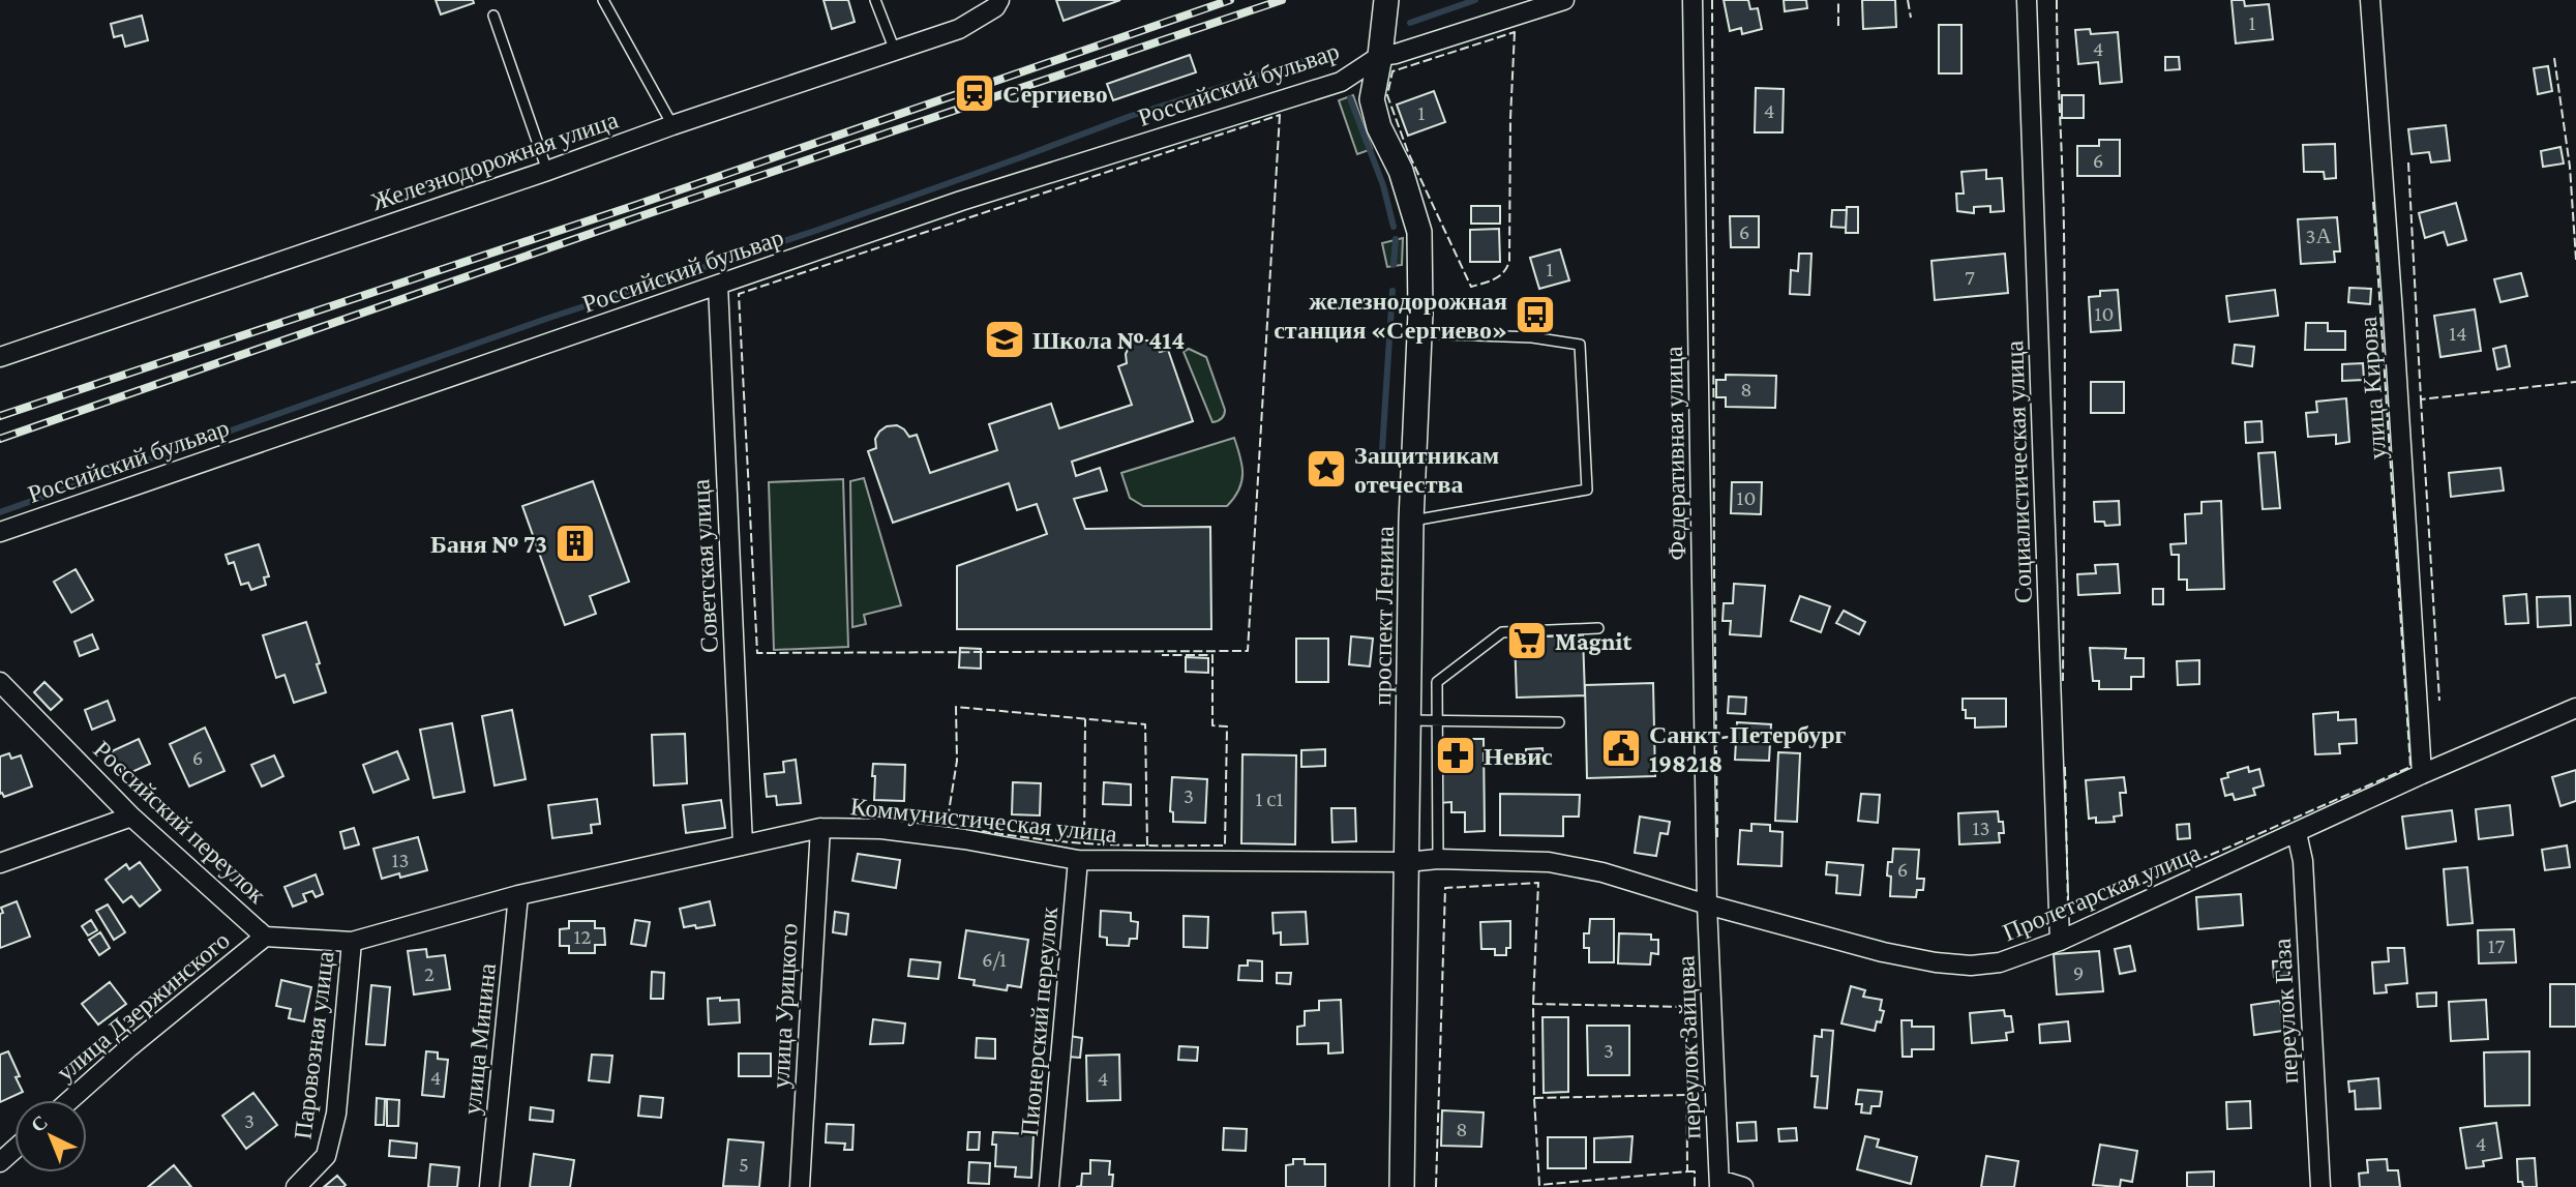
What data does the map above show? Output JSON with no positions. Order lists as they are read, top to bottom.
{
  "streets": {
    "street": [
      "Российский бульвар",
      "Железнодорожная улица",
      "улица Кирова",
      "Федеративная улица",
      "Социалистическая улица",
      "Советская улица",
      "проспект Ленина",
      "Коммунистическая улица",
      "Российский переулок",
      "Пролетарская улица",
      "улица Дзержинского",
      "улица Урицкого",
      "переулок Газа",
      "Пионерский переулок",
      "улица Минина",
      "Паровозная улица",
      "переулок Зайцева"
    ]
  },
  "crossings": [
    ["Российский бульвар", "Советская улица"],
    ["Российский бульвар", "проспект Ленина"],
    ["улица Кирова", "Пролетарская улица"],
    ["Федеративная улица", "Пролетарская улица"],
    ["Федеративная улица", "переулок Зайцева"],
    ["Социалистическая улица", "Пролетарская улица"],
    ["Советская улица", "Коммунистическая улица"],
    ["проспект Ленина", "Коммунистическая улица"],
    ["проспект Ленина", "Пролетарская улица"],
    ["Коммунистическая улица", "Российский переулок"],
    ["Коммунистическая улица", "Пролетарская улица"],
    ["Коммунистическая улица", "улица Урицкого"],
    ["Коммунистическая улица", "Пионерский переулок"],
    ["Коммунистическая улица", "улица Минина"],
    ["Коммунистическая улица", "Паровозная улица"],
    ["Российский переулок", "улица Дзержинского"],
    ["Российский переулок", "Паровозная улица"],
    ["Пролетарская улица", "переулок Газа"],
    ["Пролетарская улица", "переулок Зайцева"]
  ],
  "places": {
    "station": ["Сергиево"],
    "bus stop": ["железнодорожная станция «Сергиево»"],
    "school or university": ["Школа № 414"],
    "place": ["Защитникам отечества"],
    "building": ["Баня № 73"],
    "supermarket": ["Magnit"],
    "public building": ["Санкт-Петербург 198218"],
    "pharmacy": ["Невис"]
  },
  "house_numbers": [
    "1",
    "4",
    "4",
    "1",
    "6",
    "6",
    "3А",
    "1",
    "7",
    "10",
    "14",
    "8",
    "10",
    "6",
    "3",
    "1 с1",
    "13",
    "13",
    "6",
    "12",
    "17",
    "6/1",
    "9",
    "2",
    "3",
    "4",
    "4",
    "3",
    "8",
    "4",
    "5"
  ],
  "north": "top left"
}
